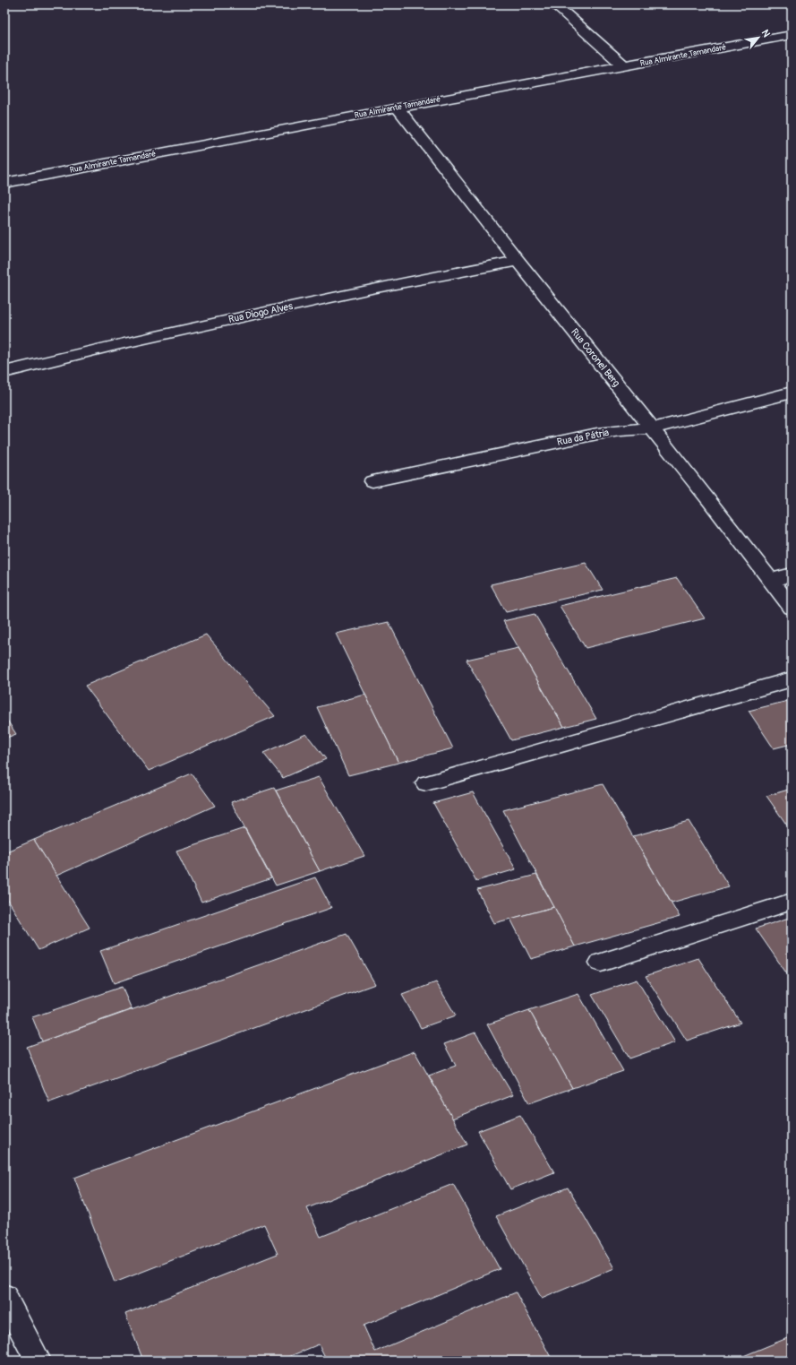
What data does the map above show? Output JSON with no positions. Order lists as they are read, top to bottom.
{
  "streets": {
    "street": [
      "Rua Almirante Tamandaré",
      "Rua Diogo Alves",
      "Rua Coronel Berg",
      "Rua da Pátria"
    ]
  },
  "crossings": [
    ["Rua Almirante Tamandaré", "Rua Coronel Berg"],
    ["Rua Diogo Alves", "Rua Coronel Berg"],
    ["Rua Coronel Berg", "Rua da Pátria"]
  ],
  "north": "top right"
}
